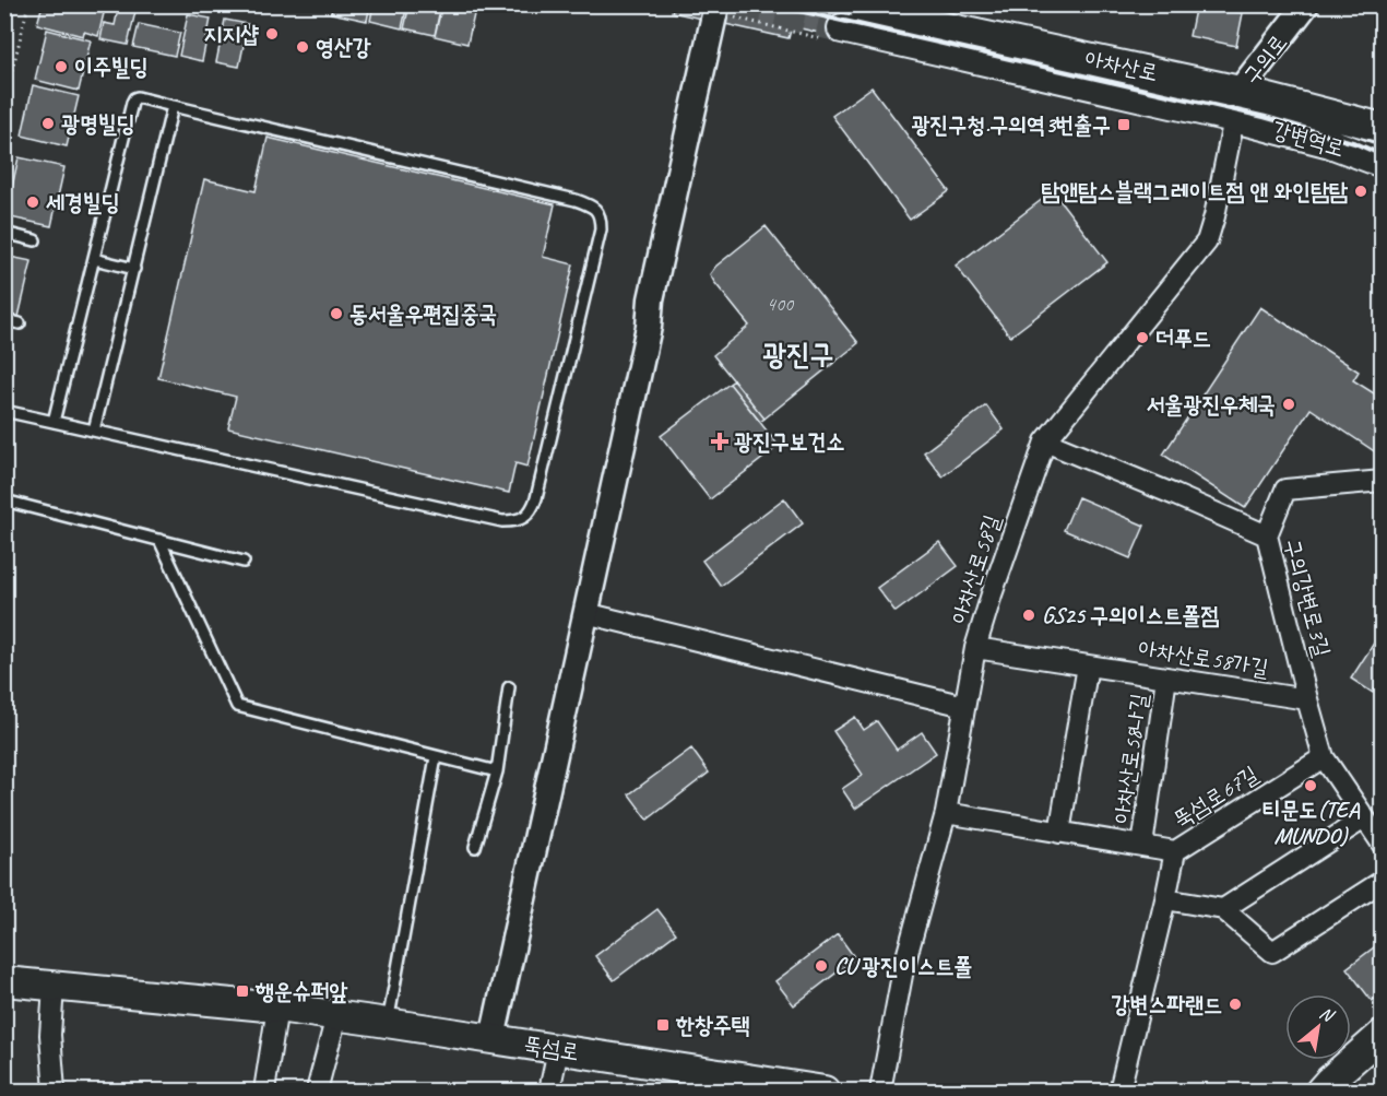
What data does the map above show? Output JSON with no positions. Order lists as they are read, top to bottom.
{
  "streets": {
    "main road": ["아차산로", "강변역로", "뚝섬로"],
    "street": [
      "구의로",
      "아차산로58길",
      "구의강변로3길",
      "아차산로58가길",
      "아차산로58나길",
      "뚝섬로67길"
    ]
  },
  "crossings": [
    ["구의로", "아차산로"],
    ["구의로", "강변역로"],
    ["구의로", "아차산로58길"],
    ["아차산로", "강변역로"],
    ["아차산로", "아차산로58길"],
    ["강변역로", "아차산로58길"],
    ["아차산로58길", "구의강변로3길"],
    ["아차산로58길", "아차산로58가길"],
    ["아차산로58길", "아차산로58나길"],
    ["구의강변로3길", "아차산로58가길"],
    ["구의강변로3길", "뚝섬로67길"],
    ["아차산로58가길", "아차산로58나길"],
    ["아차산로58나길", "뚝섬로67길"]
  ],
  "districts": ["광진구"],
  "places": {
    "other": [
      "지지샵",
      "영산강",
      "이주빌딩",
      "광명빌딩",
      "탐앤탐스블랙그레이트점 앤 와인탐탐",
      "세경빌딩",
      "동서울우편집중국",
      "더푸드",
      "서울광진우체국",
      "GS25 구의이스트폴점",
      "티문도(TEA MUNDO)",
      "CU 광진이스트폴",
      "강변스파랜드"
    ],
    "transit": ["광진구청.구의역3번출구", "행운슈퍼앞", "한창주택"],
    "health": ["광진구보건소"]
  },
  "house_numbers": ["400"],
  "north": "top right"
}
